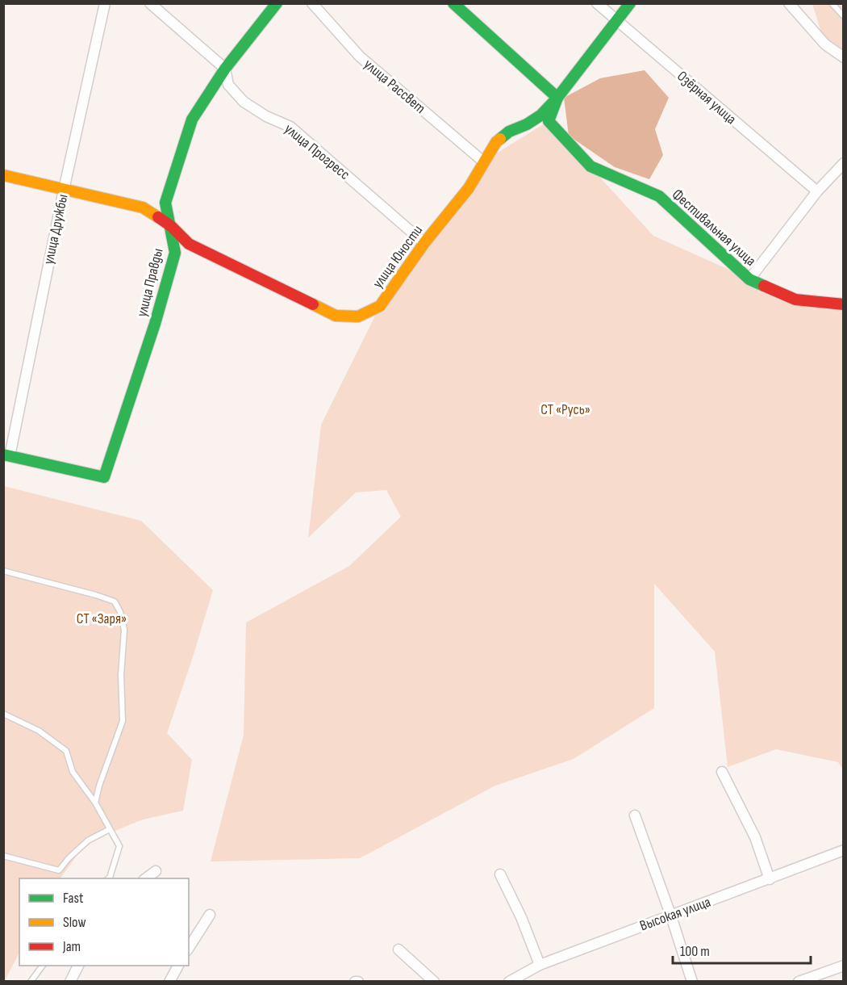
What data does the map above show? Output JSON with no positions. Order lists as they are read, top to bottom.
{
  "streets": {
    "street": [
      "улица Рассвет",
      "Озёрная улица",
      "улица Прогресс",
      "Фестивальная улица",
      "улица Дружбы",
      "улица Юности",
      "улица Правды",
      "Высокая улица"
    ]
  },
  "crossings": [
    ["улица Рассвет", "улица Юности"],
    ["Озёрная улица", "улица Юности"],
    ["улица Прогресс", "улица Юности"],
    ["улица Прогресс", "улица Правды"],
    ["Фестивальная улица", "улица Юности"],
    ["улица Дружбы", "улица Юности"],
    ["улица Дружбы", "улица Правды"],
    ["улица Юности", "улица Правды"]
  ],
  "parks": ["СТ «Русь»", "СТ «Заря»"],
  "legend": ["Fast", "Slow", "Jam"],
  "scale_bar": "100 m"
}
